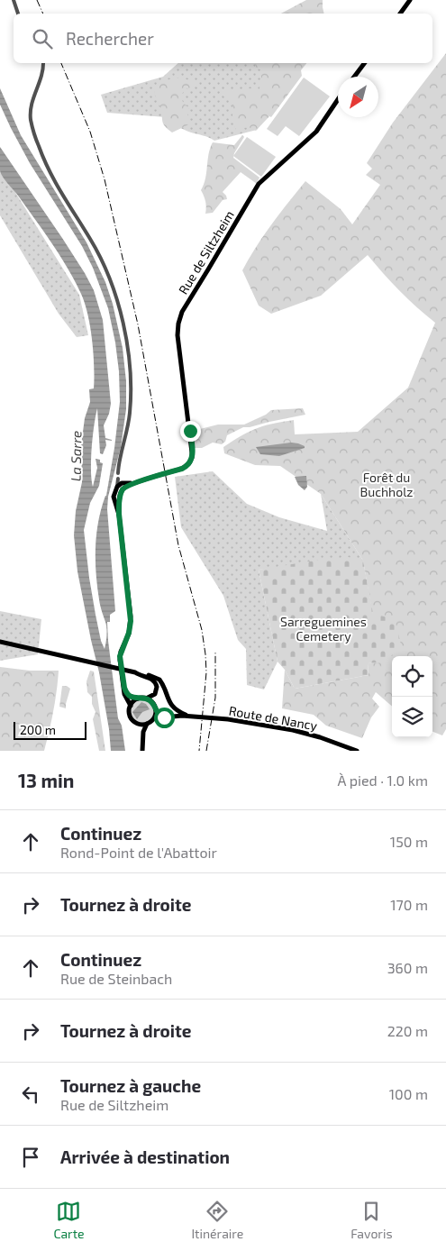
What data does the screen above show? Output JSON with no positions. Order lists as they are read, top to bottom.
{
  "streets": {
    "main road": ["Rue de Siltzheim", "Route de Nancy"]
  },
  "water": ["La Sarre"],
  "parks": ["Forêt du Buchholz", "Sarreguemines Cemetery"],
  "scale_bar": "200 m",
  "north": "bottom left",
  "page": {
    "search": "Rechercher",
    "scale": "200 m",
    "heading": ["13 min", "À pied · 1.0 km"],
    "list": [
      ["Continuez", "Rond-Point de l'Abattoir", "150 m"],
      ["Tournez à droite", "170 m"],
      ["Continuez", "Rue de Steinbach", "360 m"],
      ["Tournez à droite", "220 m"],
      ["Tournez à gauche", "Rue de Siltzheim", "100 m"],
      "Arrivée à destination"
    ],
    "nav": ["Carte", "Itinéraire", "Favoris"]
  }
}
